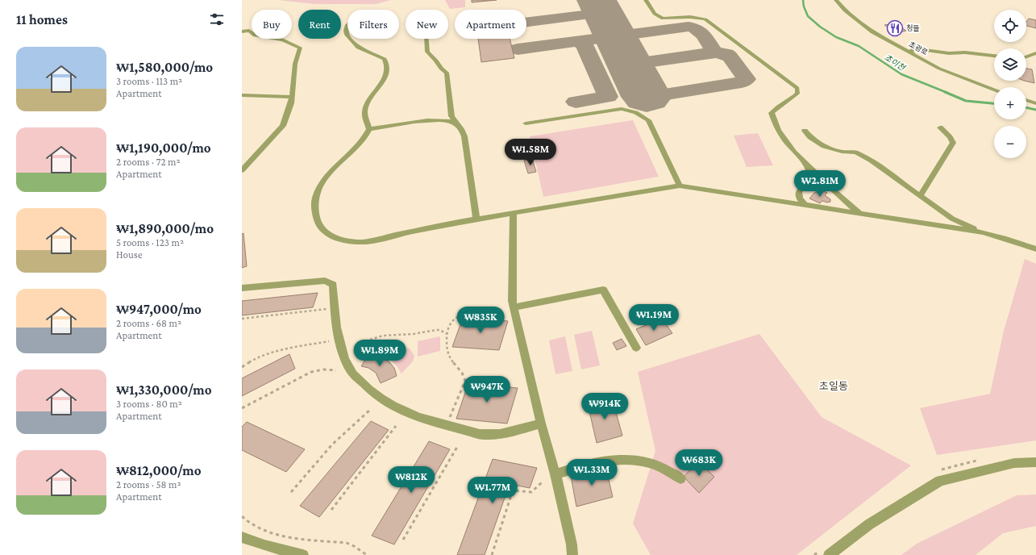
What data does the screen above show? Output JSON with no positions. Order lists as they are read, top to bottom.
{
  "streets": {
    "street": ["초광로"]
  },
  "districts": ["초일동"],
  "water": ["초이천"],
  "places": {
    "restaurant": ["청뜰"]
  },
  "page": {
    "heading": "11 homes",
    "map_buttons": ["+", "−"],
    "chip": [
      "Buy",
      "Rent",
      "Filters",
      "New",
      "Apartment"
    ],
    "list": [
      {
        "name": "₩1,580,000/mo",
        "note": "3 rooms · 113 m² · Apartment"
      },
      {
        "name": "₩1,190,000/mo",
        "note": "2 rooms · 72 m² · Apartment"
      },
      {
        "name": "₩1,890,000/mo",
        "note": "5 rooms · 123 m² · House"
      },
      {
        "name": "₩947,000/mo",
        "note": "2 rooms · 68 m² · Apartment"
      },
      {
        "name": "₩1,330,000/mo",
        "note": "3 rooms · 80 m² · Apartment"
      },
      {
        "name": "₩812,000/mo",
        "note": "2 rooms · 58 m² · Apartment"
      }
    ],
    "price": [
      "₩1.58M",
      "₩2.81M",
      "₩1.19M",
      "₩835K",
      "₩1.89M",
      "₩947K",
      "₩914K",
      "₩683K",
      "₩1.33M",
      "₩812K",
      "₩1.77M"
    ]
  }
}
